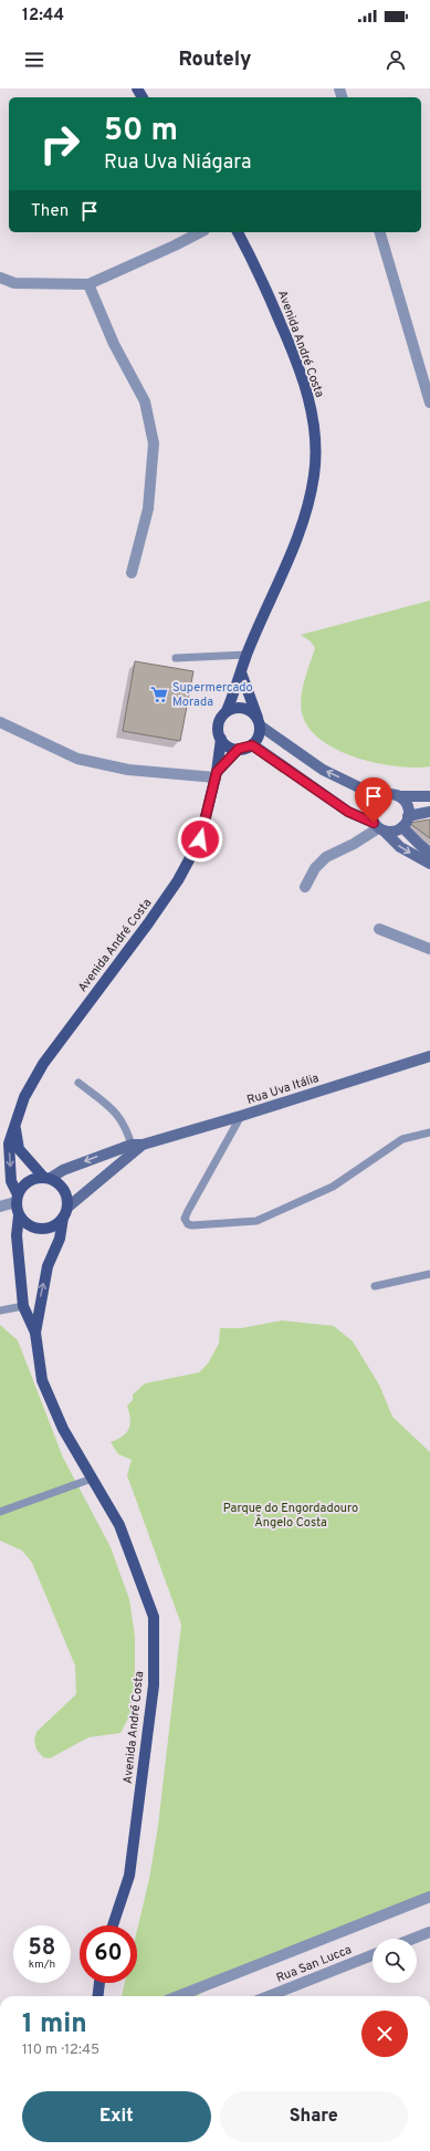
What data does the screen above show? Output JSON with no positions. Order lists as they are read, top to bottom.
{
  "streets": {
    "main road": ["Avenida André Costa"],
    "street": ["Rua Uva Itália", "Rua San Lucca"]
  },
  "crossings": [
    ["Avenida André Costa", "Rua Uva Itália"]
  ],
  "parks": ["Parque do Engordadouro Ângelo Costa"],
  "places": {
    "supermarket": ["Supermercado Morada"]
  },
  "page": {
    "status": "12:44",
    "header": "Routely",
    "turn": ["50 m", "Rua Uva Niágara"],
    "then": "Then",
    "speed": "58 km/h",
    "limit": "60",
    "heading": ["1 min", "110 m · 12:45"],
    "buttons": ["Exit", "Share"]
  }
}
